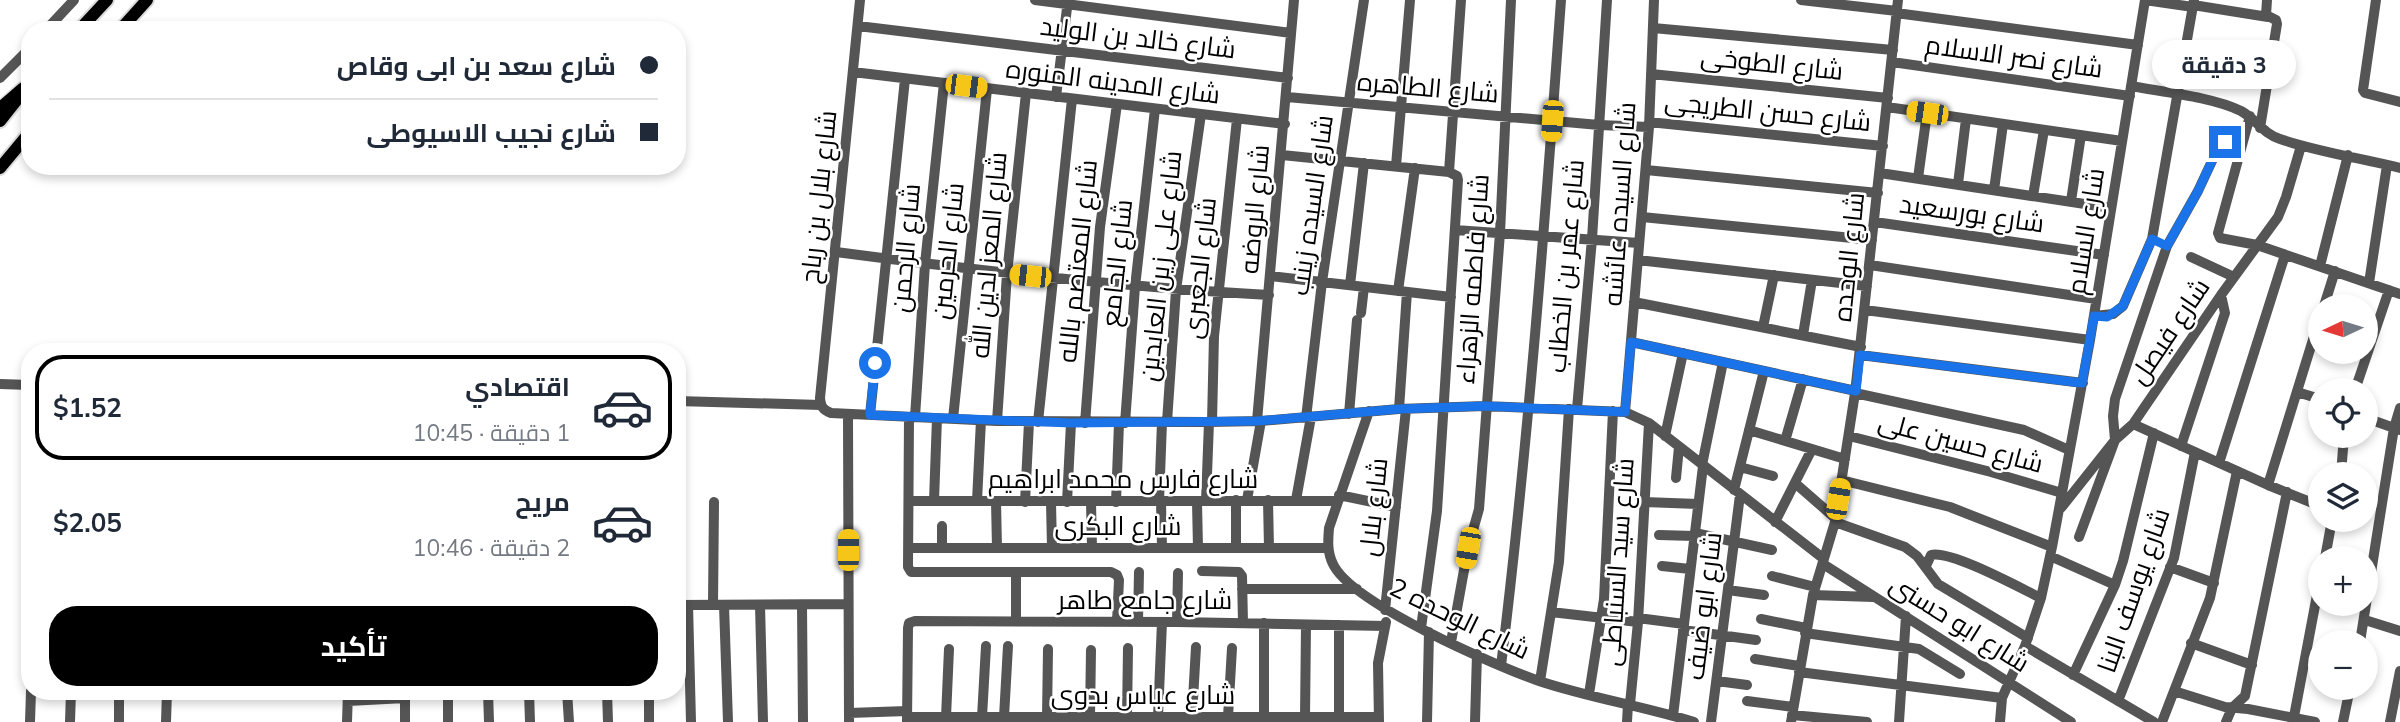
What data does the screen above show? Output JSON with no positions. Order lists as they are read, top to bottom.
{
  "streets": {
    "street": [
      "شارع خالد بن الوليد",
      "شارع نصر الاسلام",
      "شارع الطوخى",
      "شارع المدينه المنوره",
      "شارع الطاهره",
      "شارع حسن الطريجى",
      "شارع بلال بن رباح",
      "شارع السيده عائشه",
      "شارع السيده زينب",
      "شارع الروضه",
      "شارع بورسعيد",
      "شارع السلام",
      "شارع الرحمن",
      "شارع الحرمين",
      "شارع المعز لدين الله",
      "شارع الوحده",
      "شارع المعتصم بالله",
      "شارع الجامع",
      "شارع على زين العابدين",
      "شارع عمر بن الخطاب",
      "شارع الجعبرى",
      "شارع فاطمه الزهراء",
      "شارع فيصل",
      "شارع حسين على",
      "شارع فارس محمد ابراهيم",
      "شارع بلال",
      "شارع البكرى",
      "شارع سيد السنباطى",
      "شارع يوسف البنا",
      "شارع جامع طاهر",
      "شارع ابو ضيف",
      "شارع الوحده 2",
      "شارع ابو حسنى",
      "شارع عباس بدوى"
    ]
  },
  "crossings": [
    ["شارع خالد بن الوليد", "شارع بلال بن رباح"],
    ["شارع خالد بن الوليد", "شارع الروضه"],
    ["شارع نصر الاسلام", "شارع السيده عائشه"],
    ["شارع نصر الاسلام", "شارع السلام"],
    ["شارع نصر الاسلام", "شارع الوحده"],
    ["شارع الطوخى", "شارع السيده عائشه"],
    ["شارع الطوخى", "شارع السلام"],
    ["شارع الطوخى", "شارع الوحده"],
    ["شارع المدينه المنوره", "شارع بلال بن رباح"],
    ["شارع المدينه المنوره", "شارع الروضه"],
    ["شارع المدينه المنوره", "شارع الرحمن"],
    ["شارع المدينه المنوره", "شارع الحرمين"],
    ["شارع المدينه المنوره", "شارع المعز لدين الله"],
    ["شارع المدينه المنوره", "شارع المعتصم بالله"],
    ["شارع المدينه المنوره", "شارع الجامع"],
    ["شارع المدينه المنوره", "شارع على زين العابدين"],
    ["شارع المدينه المنوره", "شارع الجعبرى"],
    ["شارع الطاهره", "شارع حسن الطريجى"],
    ["شارع الطاهره", "شارع السيده عائشه"],
    ["شارع الطاهره", "شارع السيده زينب"],
    ["شارع الطاهره", "شارع الروضه"],
    ["شارع الطاهره", "شارع عمر بن الخطاب"],
    ["شارع الطاهره", "شارع فاطمه الزهراء"],
    ["شارع حسن الطريجى", "شارع السيده عائشه"],
    ["شارع حسن الطريجى", "شارع الوحده"],
    ["شارع بلال بن رباح", "شارع ابو حسنى"],
    ["شارع السيده عائشه", "شارع ابو حسنى"],
    ["شارع السيده زينب", "شارع فارس محمد ابراهيم"],
    ["شارع السيده زينب", "شارع ابو حسنى"],
    ["شارع الروضه", "شارع فارس محمد ابراهيم"],
    ["شارع الروضه", "شارع البكرى"],
    ["شارع الروضه", "شارع ابو حسنى"],
    ["شارع بورسعيد", "شارع السلام"],
    ["شارع بورسعيد", "شارع الوحده"],
    ["شارع السلام", "شارع فيصل"],
    ["شارع السلام", "شارع حسين على"],
    ["شارع السلام", "شارع ابو حسنى"],
    ["شارع الرحمن", "شارع فارس محمد ابراهيم"],
    ["شارع الرحمن", "شارع البكرى"],
    ["شارع الرحمن", "شارع ابو حسنى"],
    ["شارع الحرمين", "شارع ابو حسنى"],
    ["شارع المعز لدين الله", "شارع ابو حسنى"],
    ["شارع الوحده", "شارع حسين على"],
    ["شارع الوحده", "شارع ابو حسنى"],
    ["شارع المعتصم بالله", "شارع ابو حسنى"],
    ["شارع الجامع", "شارع فارس محمد ابراهيم"],
    ["شارع الجامع", "شارع ابو حسنى"],
    ["شارع على زين العابدين", "شارع فارس محمد ابراهيم"],
    ["شارع على زين العابدين", "شارع البكرى"],
    ["شارع على زين العابدين", "شارع ابو حسنى"],
    ["شارع عمر بن الخطاب", "شارع الوحده 2"],
    ["شارع عمر بن الخطاب", "شارع ابو حسنى"],
    ["شارع الجعبرى", "شارع فارس محمد ابراهيم"],
    ["شارع الجعبرى", "شارع البكرى"],
    ["شارع الجعبرى", "شارع ابو حسنى"],
    ["شارع فاطمه الزهراء", "شارع الوحده 2"],
    ["شارع فاطمه الزهراء", "شارع ابو حسنى"],
    ["شارع فارس محمد ابراهيم", "شارع بلال"],
    ["شارع بلال", "شارع جامع طاهر"],
    ["شارع بلال", "شارع الوحده 2"],
    ["شارع بلال", "شارع ابو حسنى"],
    ["شارع بلال", "شارع عباس بدوى"],
    ["شارع البكرى", "شارع الوحده 2"],
    ["شارع سيد السنباطى", "شارع الوحده 2"],
    ["شارع سيد السنباطى", "شارع ابو حسنى"],
    ["شارع جامع طاهر", "شارع عباس بدوى"],
    ["شارع ابو ضيف", "شارع ابو حسنى"]
  ],
  "north": "left",
  "page": {
    "banner": ["شارع سعد بن ابى وقاص", "شارع نجيب الاسيوطى"],
    "bubble": "3 دقيقة",
    "map_buttons": ["+", "−"],
    "list": [
      {
        "name": "اقتصادي",
        "note": "1 دقيقة · 10:45",
        "value": "$1.52"
      },
      {
        "name": "مريح",
        "note": "2 دقيقة · 10:46",
        "value": "$2.05"
      }
    ],
    "buttons": "تأكيد"
  }
}
